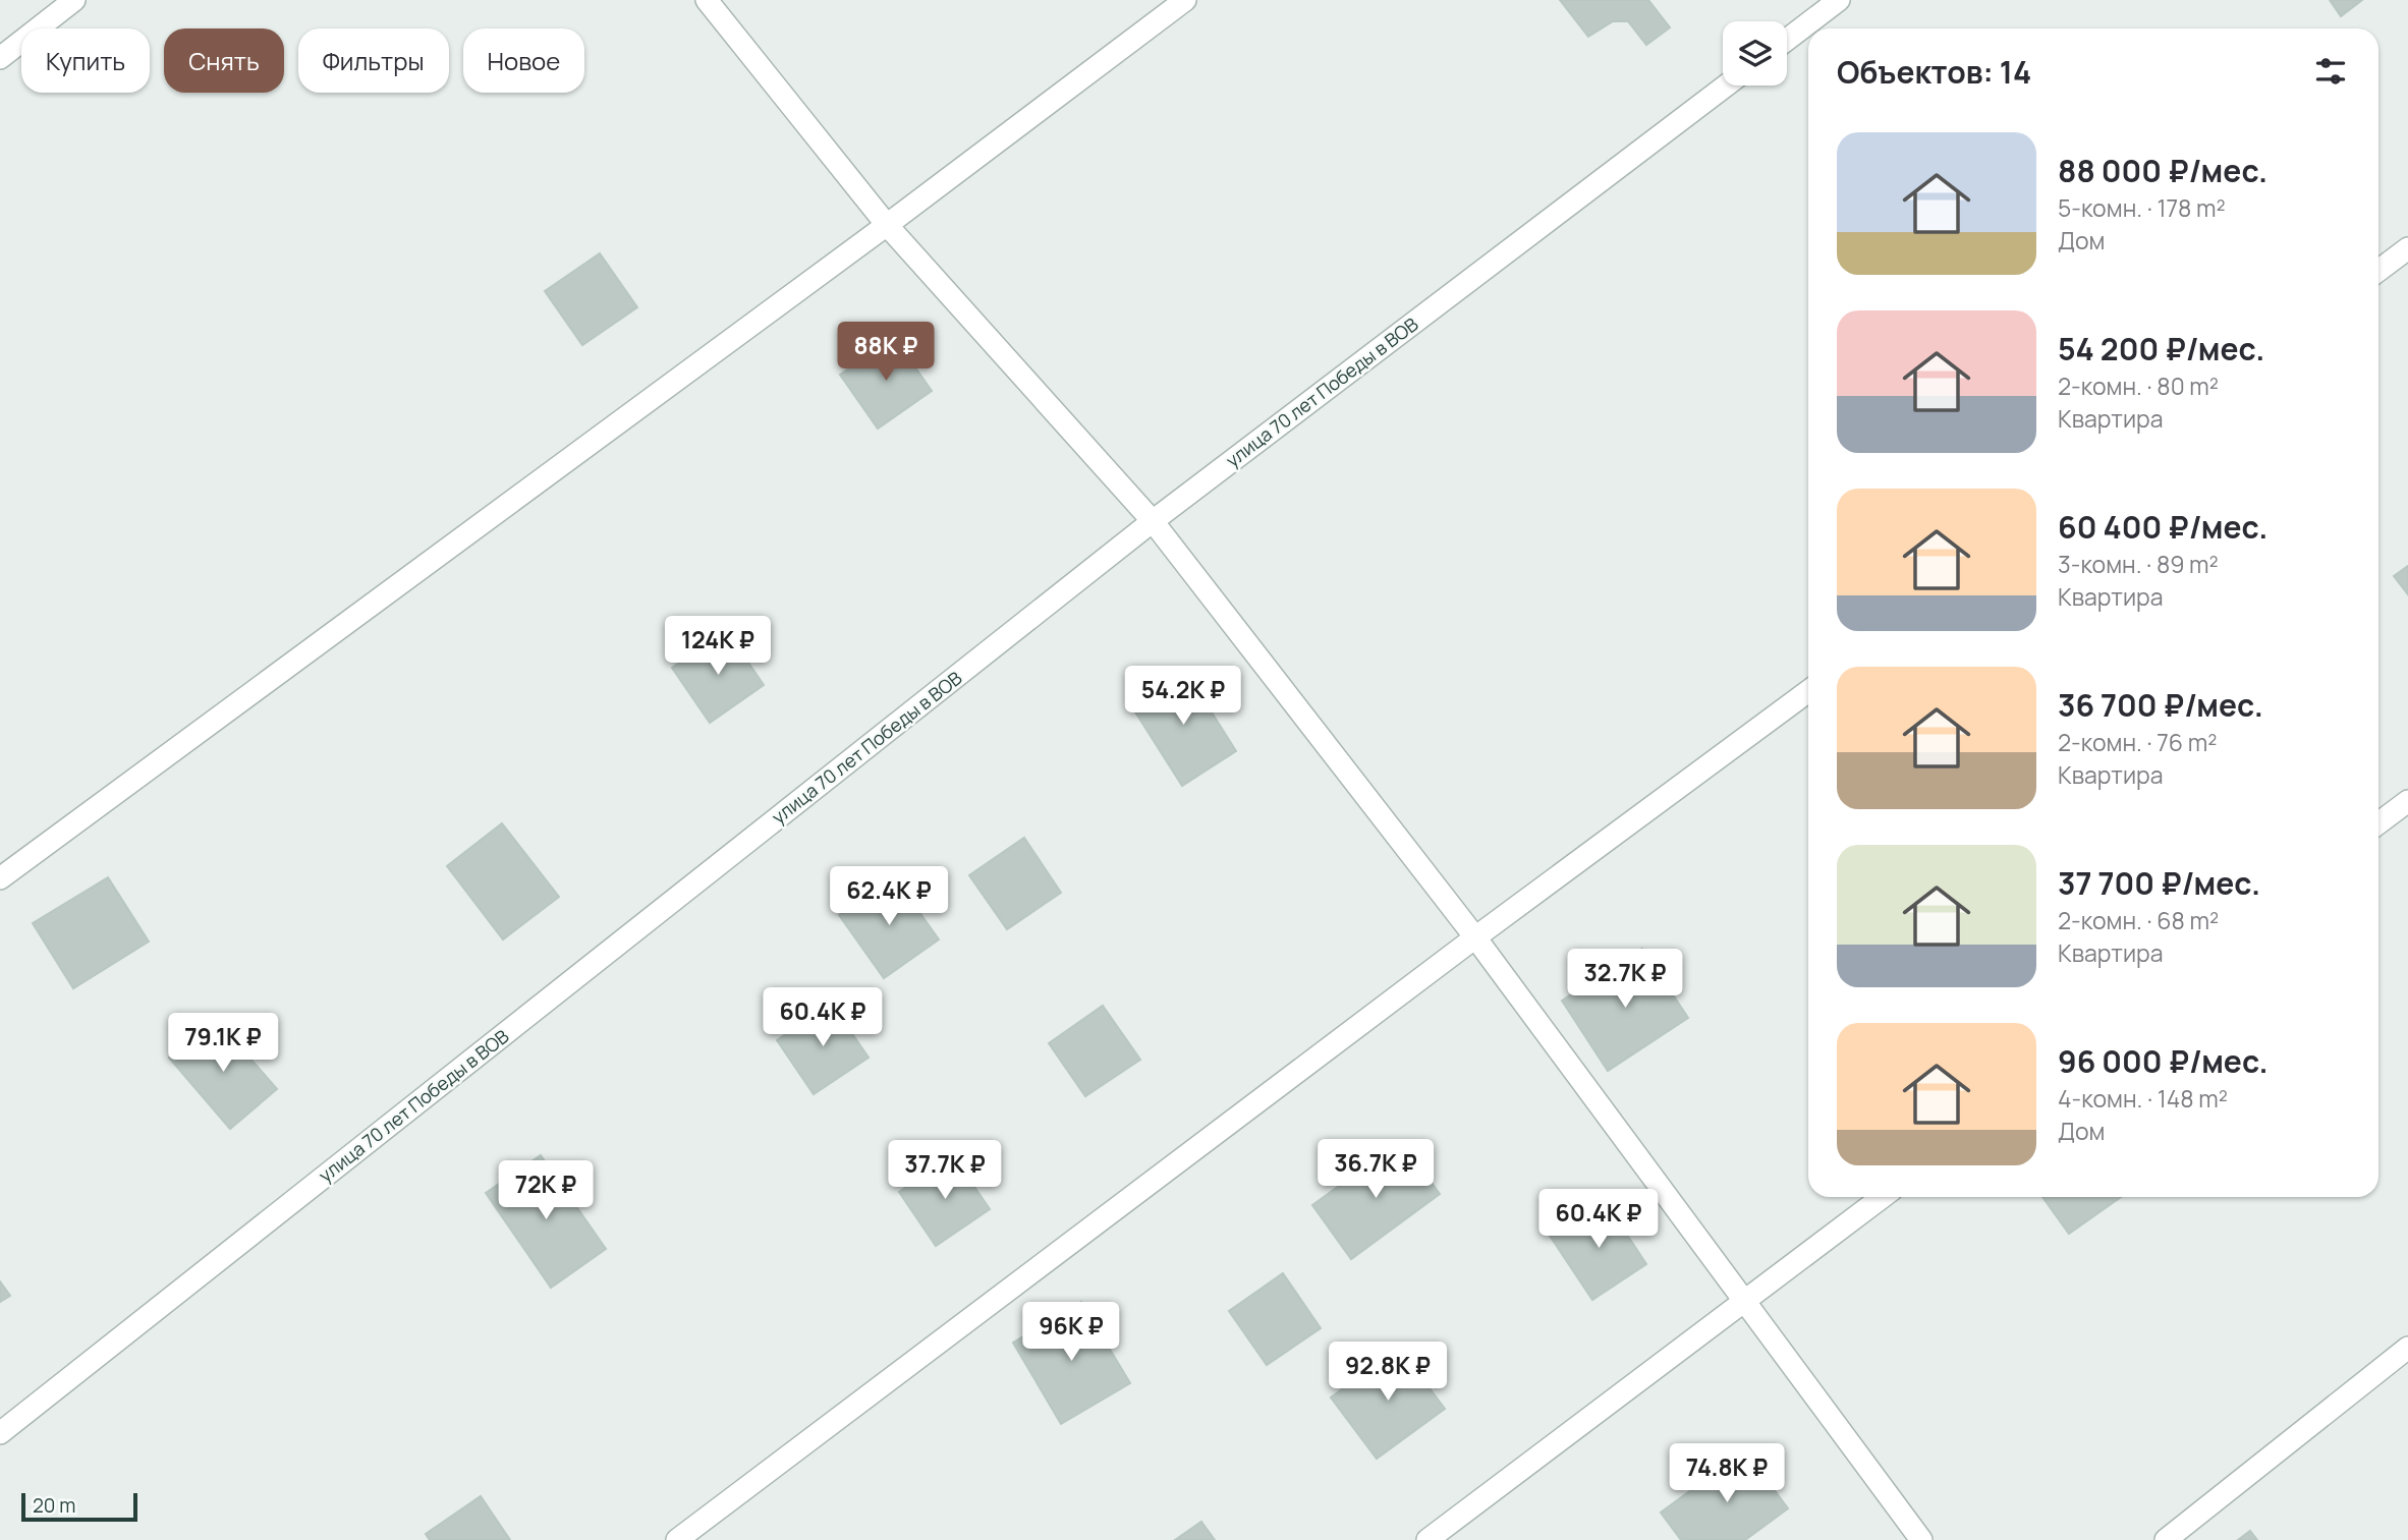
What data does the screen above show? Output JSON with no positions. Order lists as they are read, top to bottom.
{
  "streets": {
    "street": ["улица 70 лет Победы в ВОВ"]
  },
  "scale_bar": "20 m",
  "page": {
    "chip": [
      "Купить",
      "Снять",
      "Фильтры",
      "Новое"
    ],
    "heading": "Объектов: 14",
    "list": [
      {
        "name": "88 000 ₽/мес.",
        "note": "5-комн. · 178 m² · Дом"
      },
      {
        "name": "54 200 ₽/мес.",
        "note": "2-комн. · 80 m² · Квартира"
      },
      {
        "name": "60 400 ₽/мес.",
        "note": "3-комн. · 89 m² · Квартира"
      },
      {
        "name": "36 700 ₽/мес.",
        "note": "2-комн. · 76 m² · Квартира"
      },
      {
        "name": "37 700 ₽/мес.",
        "note": "2-комн. · 68 m² · Квартира"
      },
      {
        "name": "96 000 ₽/мес.",
        "note": "4-комн. · 148 m² · Дом"
      }
    ],
    "price": [
      "88K ₽",
      "124K ₽",
      "54.2K ₽",
      "62.4K ₽",
      "32.7K ₽",
      "60.4K ₽",
      "79.1K ₽",
      "36.7K ₽",
      "37.7K ₽",
      "72K ₽",
      "60.4K ₽",
      "96K ₽",
      "92.8K ₽",
      "74.8K ₽"
    ],
    "scale": "20 m"
  }
}
